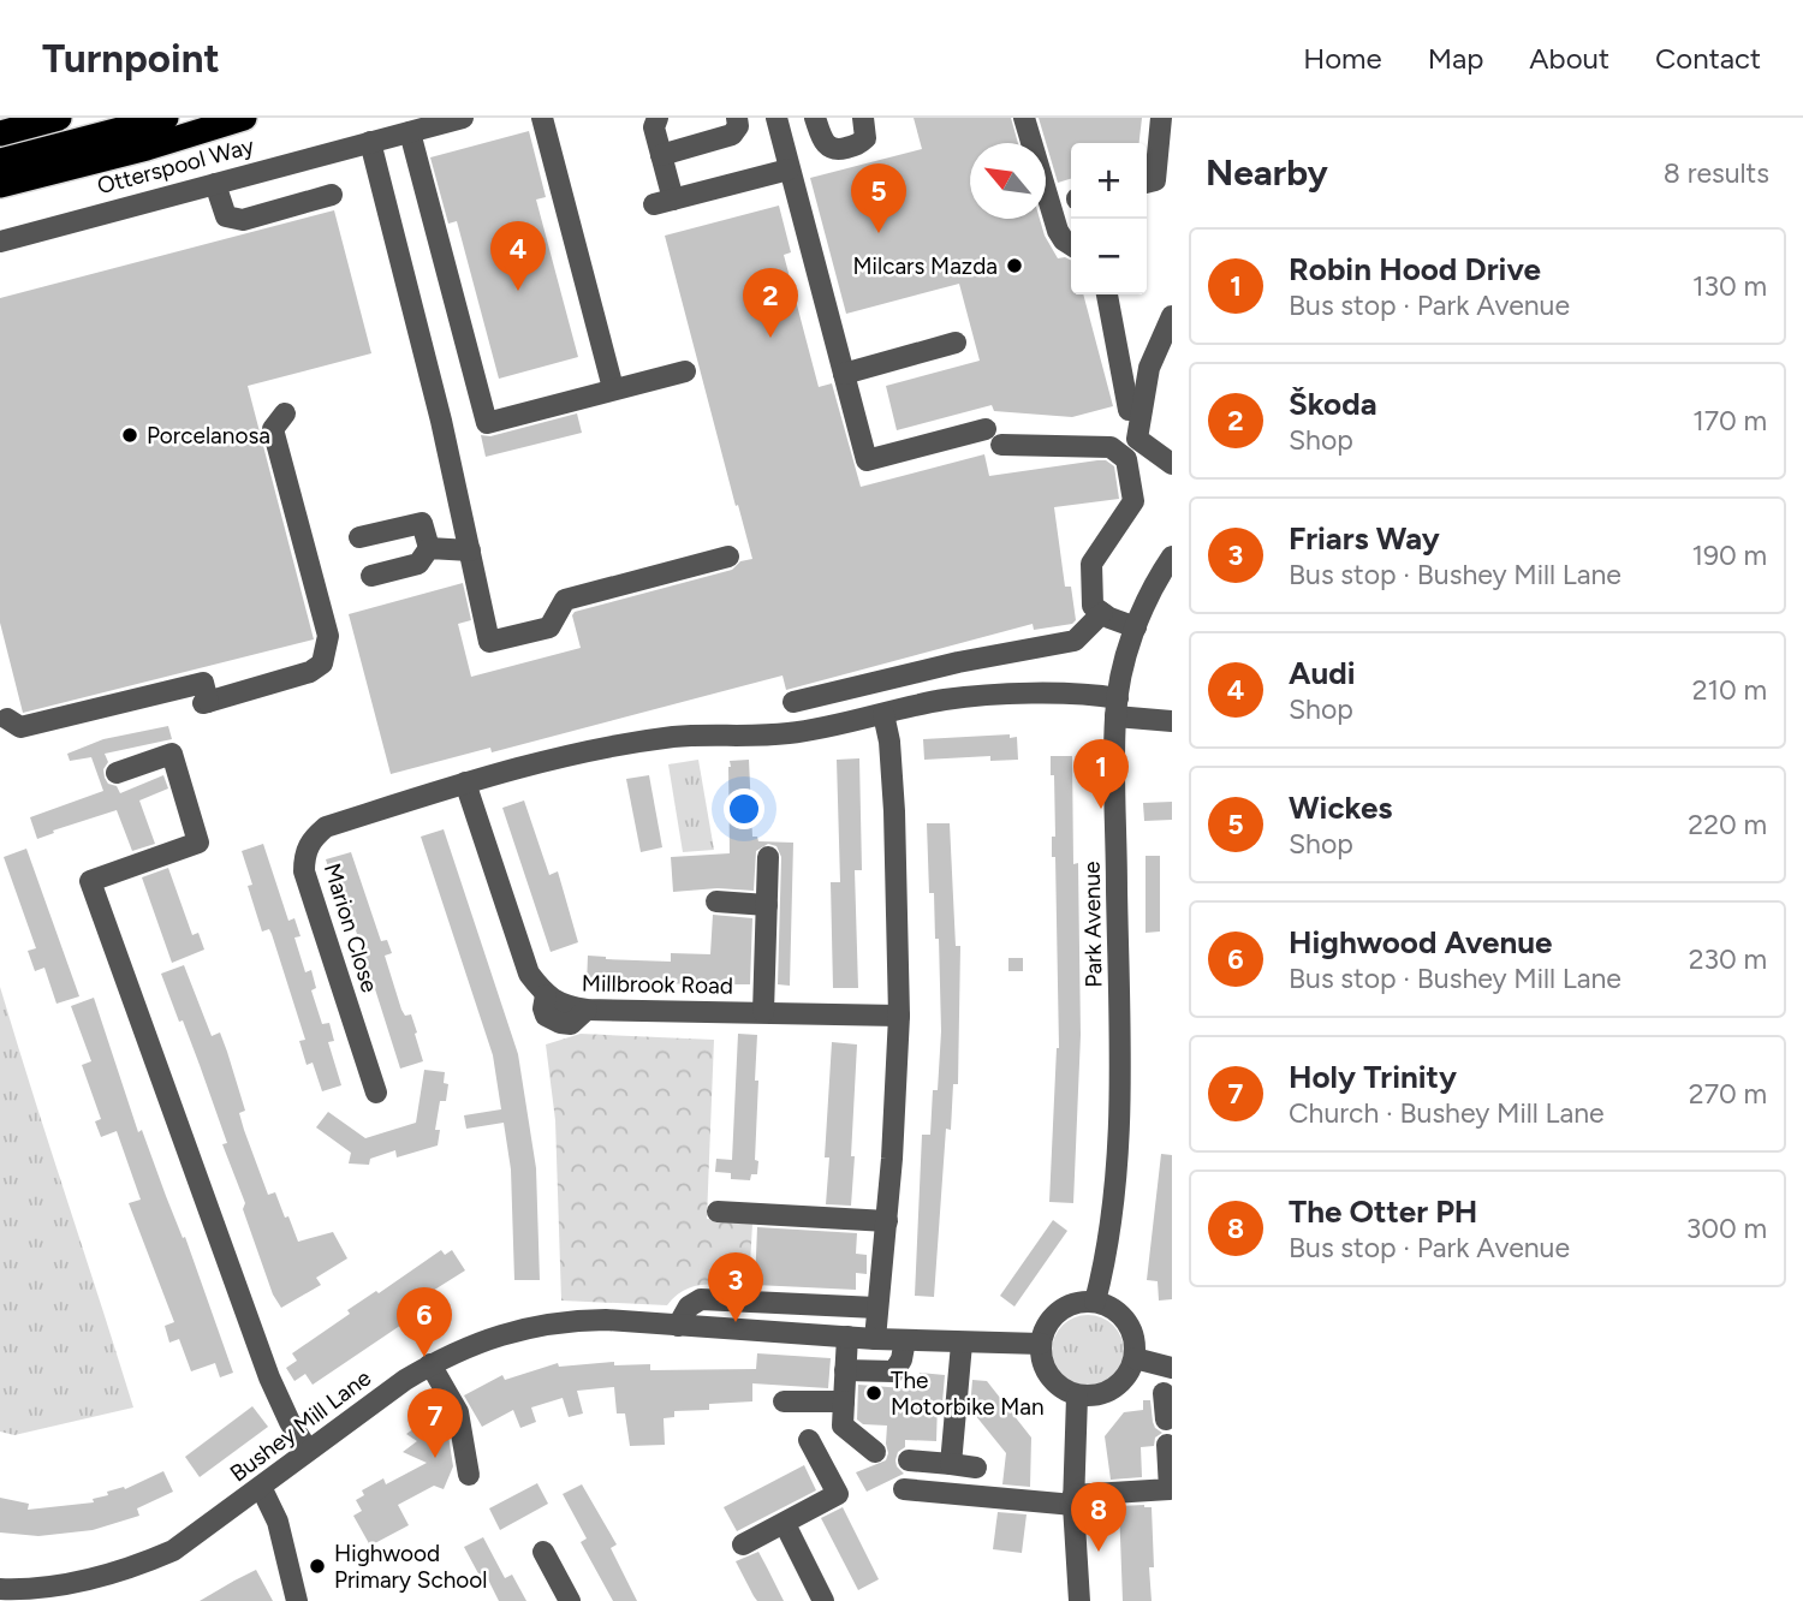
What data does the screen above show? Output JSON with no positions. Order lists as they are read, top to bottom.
{
  "streets": {
    "street": [
      "Otterspool Way",
      "Park Avenue",
      "Marion Close",
      "Millbrook Road",
      "Bushey Mill Lane"
    ]
  },
  "crossings": [
    ["Park Avenue", "Bushey Mill Lane"],
    ["Marion Close", "Millbrook Road"]
  ],
  "places": [
    "Milcars Mazda",
    "Porcelanosa",
    "The Motorbike Man",
    "Highwood Primary School"
  ],
  "north": "top left",
  "page": {
    "header": "Turnpoint",
    "nav": [
      "Home",
      "Map",
      "About",
      "Contact"
    ],
    "heading": ["Nearby", "8 results"],
    "map_buttons": ["+", "−"],
    "pins": [
      "5",
      "4",
      "2",
      "1",
      "3",
      "6",
      "7",
      "8"
    ],
    "list": [
      {
        "mark": "1",
        "name": "Robin Hood Drive",
        "note": "Bus stop · Park Avenue",
        "value": "130 m"
      },
      {
        "mark": "2",
        "name": "Škoda",
        "note": "Shop",
        "value": "170 m"
      },
      {
        "mark": "3",
        "name": "Friars Way",
        "note": "Bus stop · Bushey Mill Lane",
        "value": "190 m"
      },
      {
        "mark": "4",
        "name": "Audi",
        "note": "Shop",
        "value": "210 m"
      },
      {
        "mark": "5",
        "name": "Wickes",
        "note": "Shop",
        "value": "220 m"
      },
      {
        "mark": "6",
        "name": "Highwood Avenue",
        "note": "Bus stop · Bushey Mill Lane",
        "value": "230 m"
      },
      {
        "mark": "7",
        "name": "Holy Trinity",
        "note": "Church · Bushey Mill Lane",
        "value": "270 m"
      },
      {
        "mark": "8",
        "name": "The Otter PH",
        "note": "Bus stop · Park Avenue",
        "value": "300 m"
      }
    ]
  }
}
